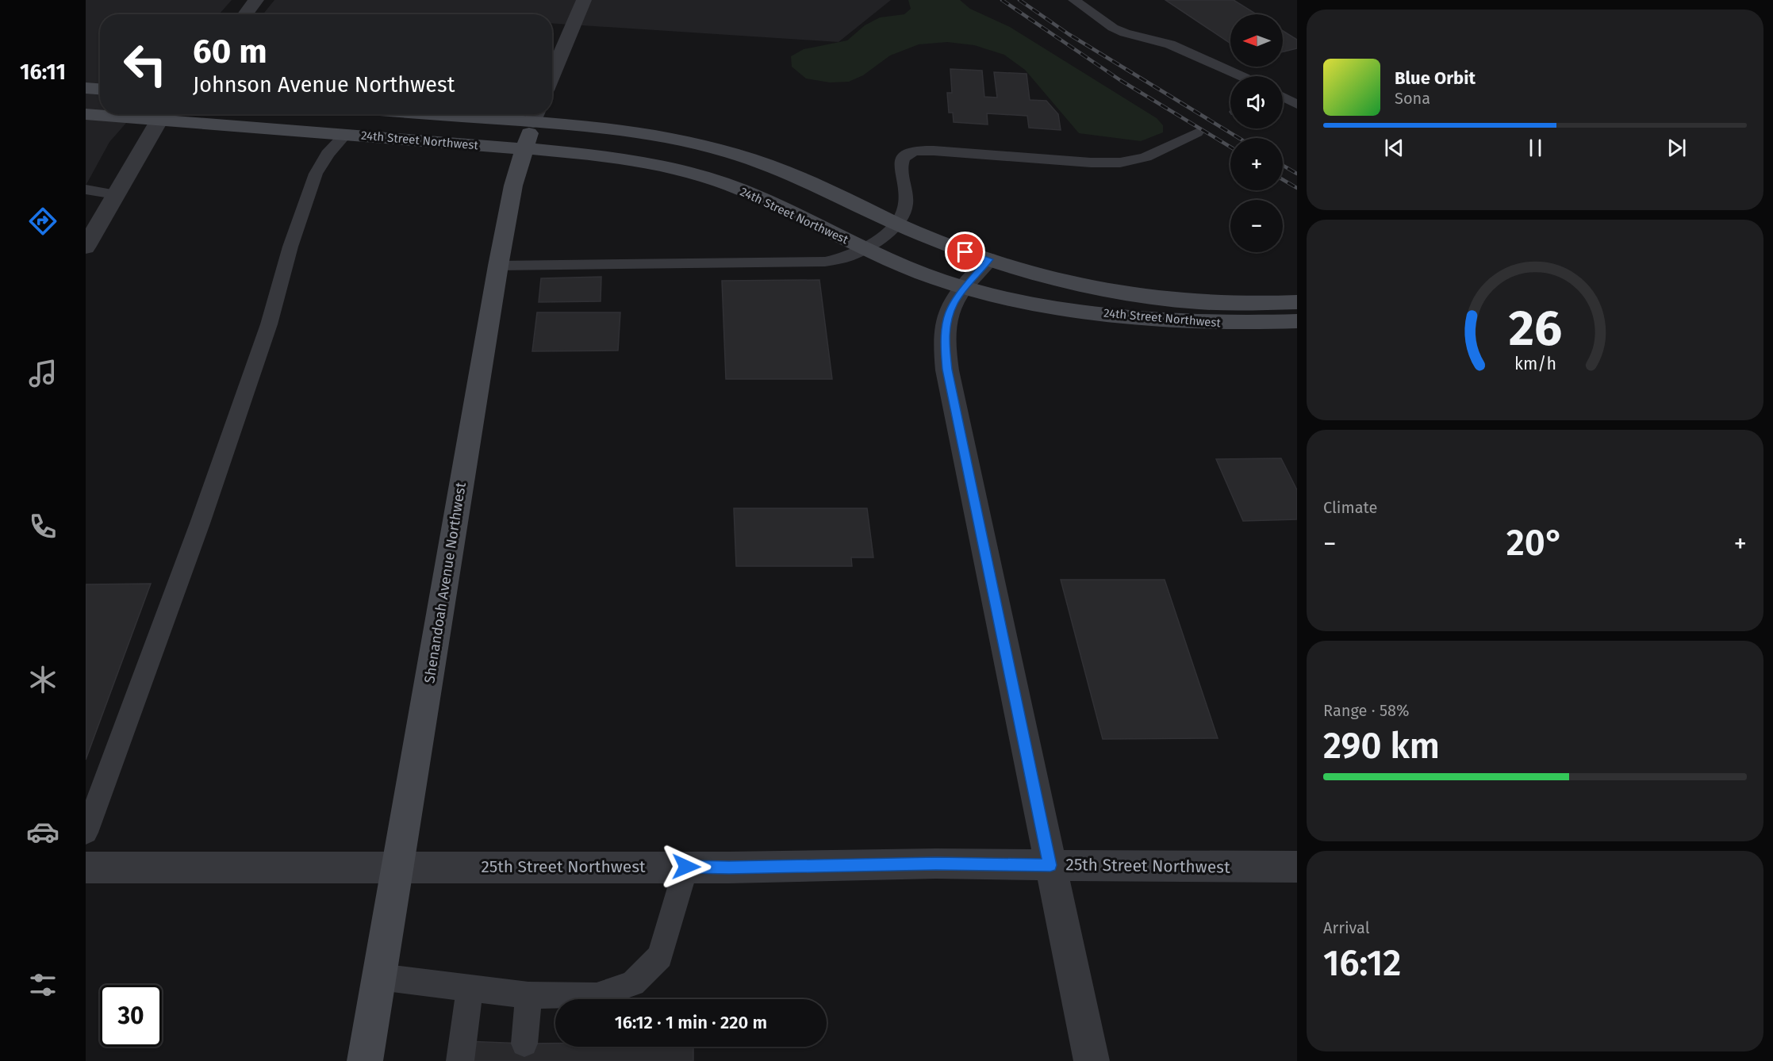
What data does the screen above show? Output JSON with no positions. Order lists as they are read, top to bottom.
{
  "streets": {
    "main road": ["24th Street Northwest", "Shenandoah Avenue Northwest"],
    "street": ["25th Street Northwest"]
  },
  "crossings": [
    ["24th Street Northwest", "Shenandoah Avenue Northwest"],
    ["Shenandoah Avenue Northwest", "25th Street Northwest"]
  ],
  "north": "left",
  "page": {
    "tabs": "16:11",
    "map_buttons": ["+", "−"],
    "turn": ["60 m", "Johnson Avenue Northwest"],
    "song": ["Blue Orbit", "Sona"],
    "tile": [
      "Climate",
      ["Range · 58%", "290 km"],
      ["Arrival", "16:12"]
    ],
    "heat": ["−", "20°", "+"],
    "limit": "30",
    "trip": "16:12 · 1 min · 220 m",
    "gauge": ["26", "km/h"]
  }
}
